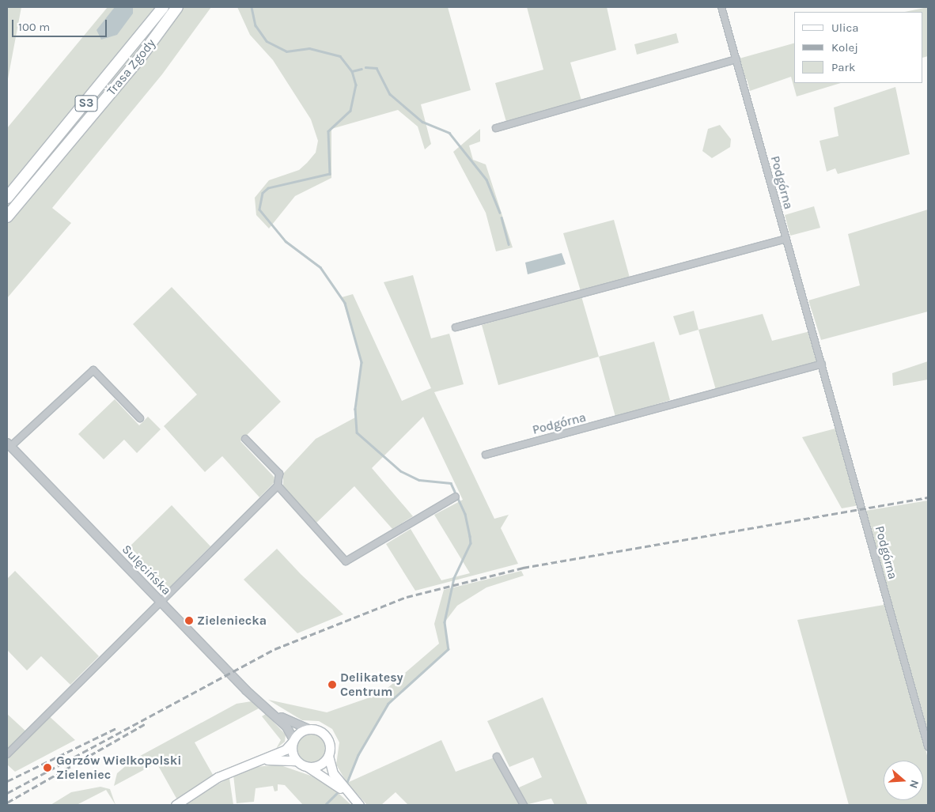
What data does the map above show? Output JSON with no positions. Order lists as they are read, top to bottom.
{
  "streets": {
    "highway": ["Trasa Zgody", "S3"],
    "street": ["Podgórna", "Sulęcińska"]
  },
  "places": ["Zieleniecka", "Delikatesy Centrum", "Gorzów Wielkopolski Zieleniec"],
  "legend": ["Ulica", "Kolej", "Park"],
  "scale_bar": "100 m",
  "north": "right"
}
